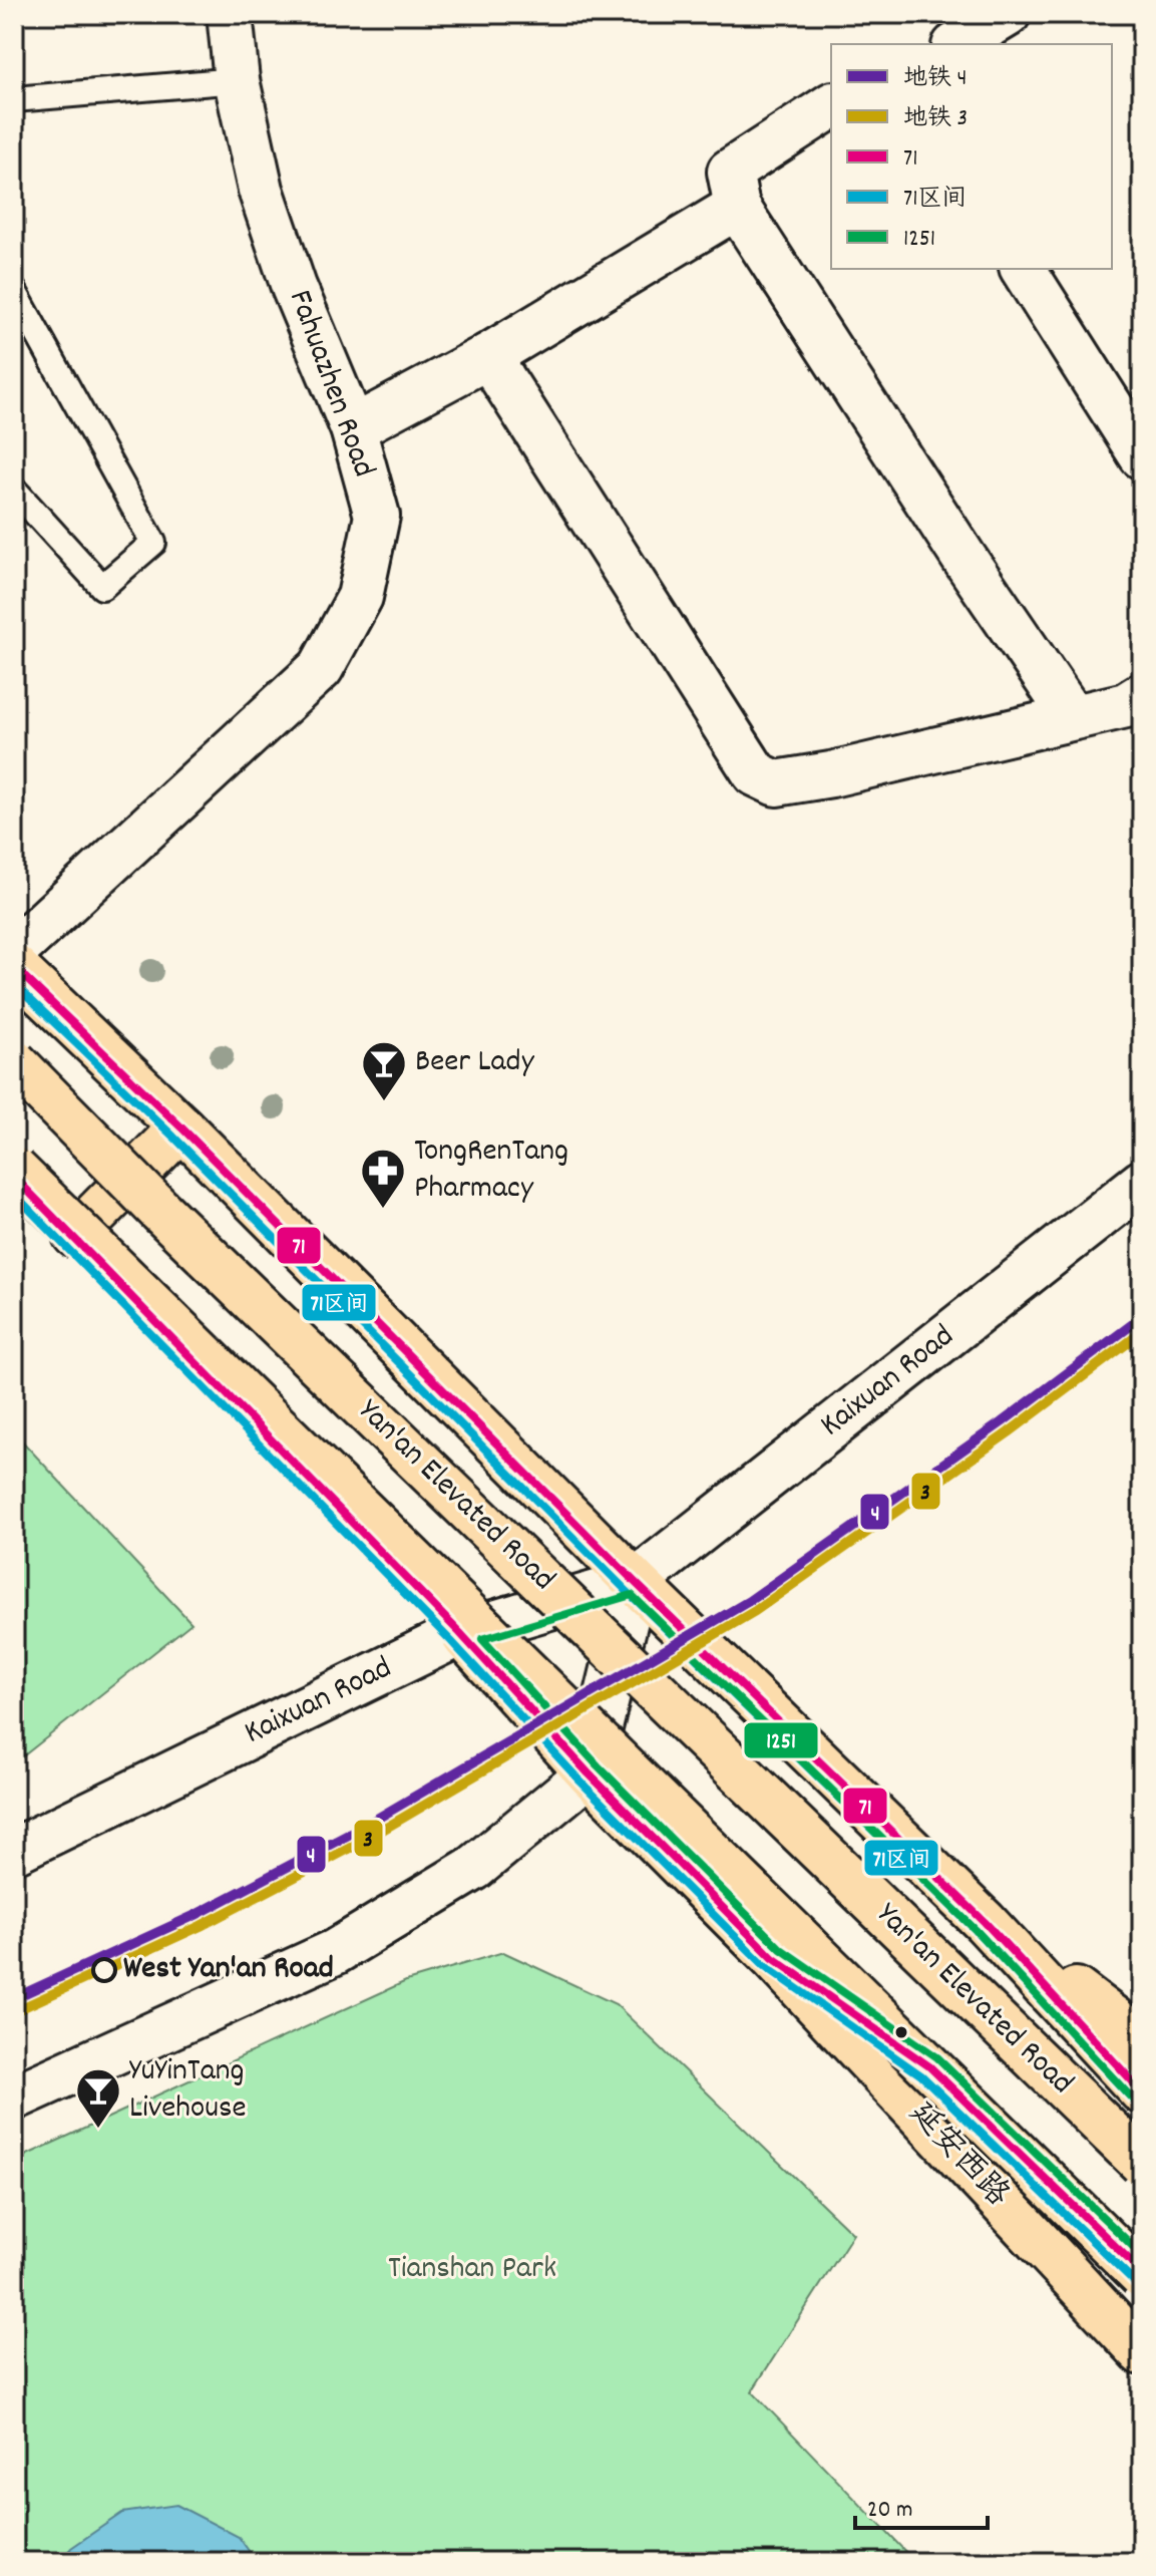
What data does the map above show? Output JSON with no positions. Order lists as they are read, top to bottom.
{
  "streets": {
    "main road": ["Yan'an Elevated Road", "延安西路"],
    "street": ["Fahuazhen Road", "Kaixuan Road"]
  },
  "parks": ["Tianshan Park"],
  "places": {
    "bar": ["Beer Lady", "YuYinTang Livehouse"],
    "pharmacy": ["TongRenTang Pharmacy"],
    "other": ["West Yan'an Road"]
  },
  "lines": [
    "transit line 71",
    "transit line 71区间",
    "metro line 4",
    "metro line 3",
    "transit line 1251"
  ],
  "legend": [
    "地铁 4",
    "地铁 3",
    "71",
    "71区间",
    "1251"
  ],
  "scale_bar": "20 m"
}
